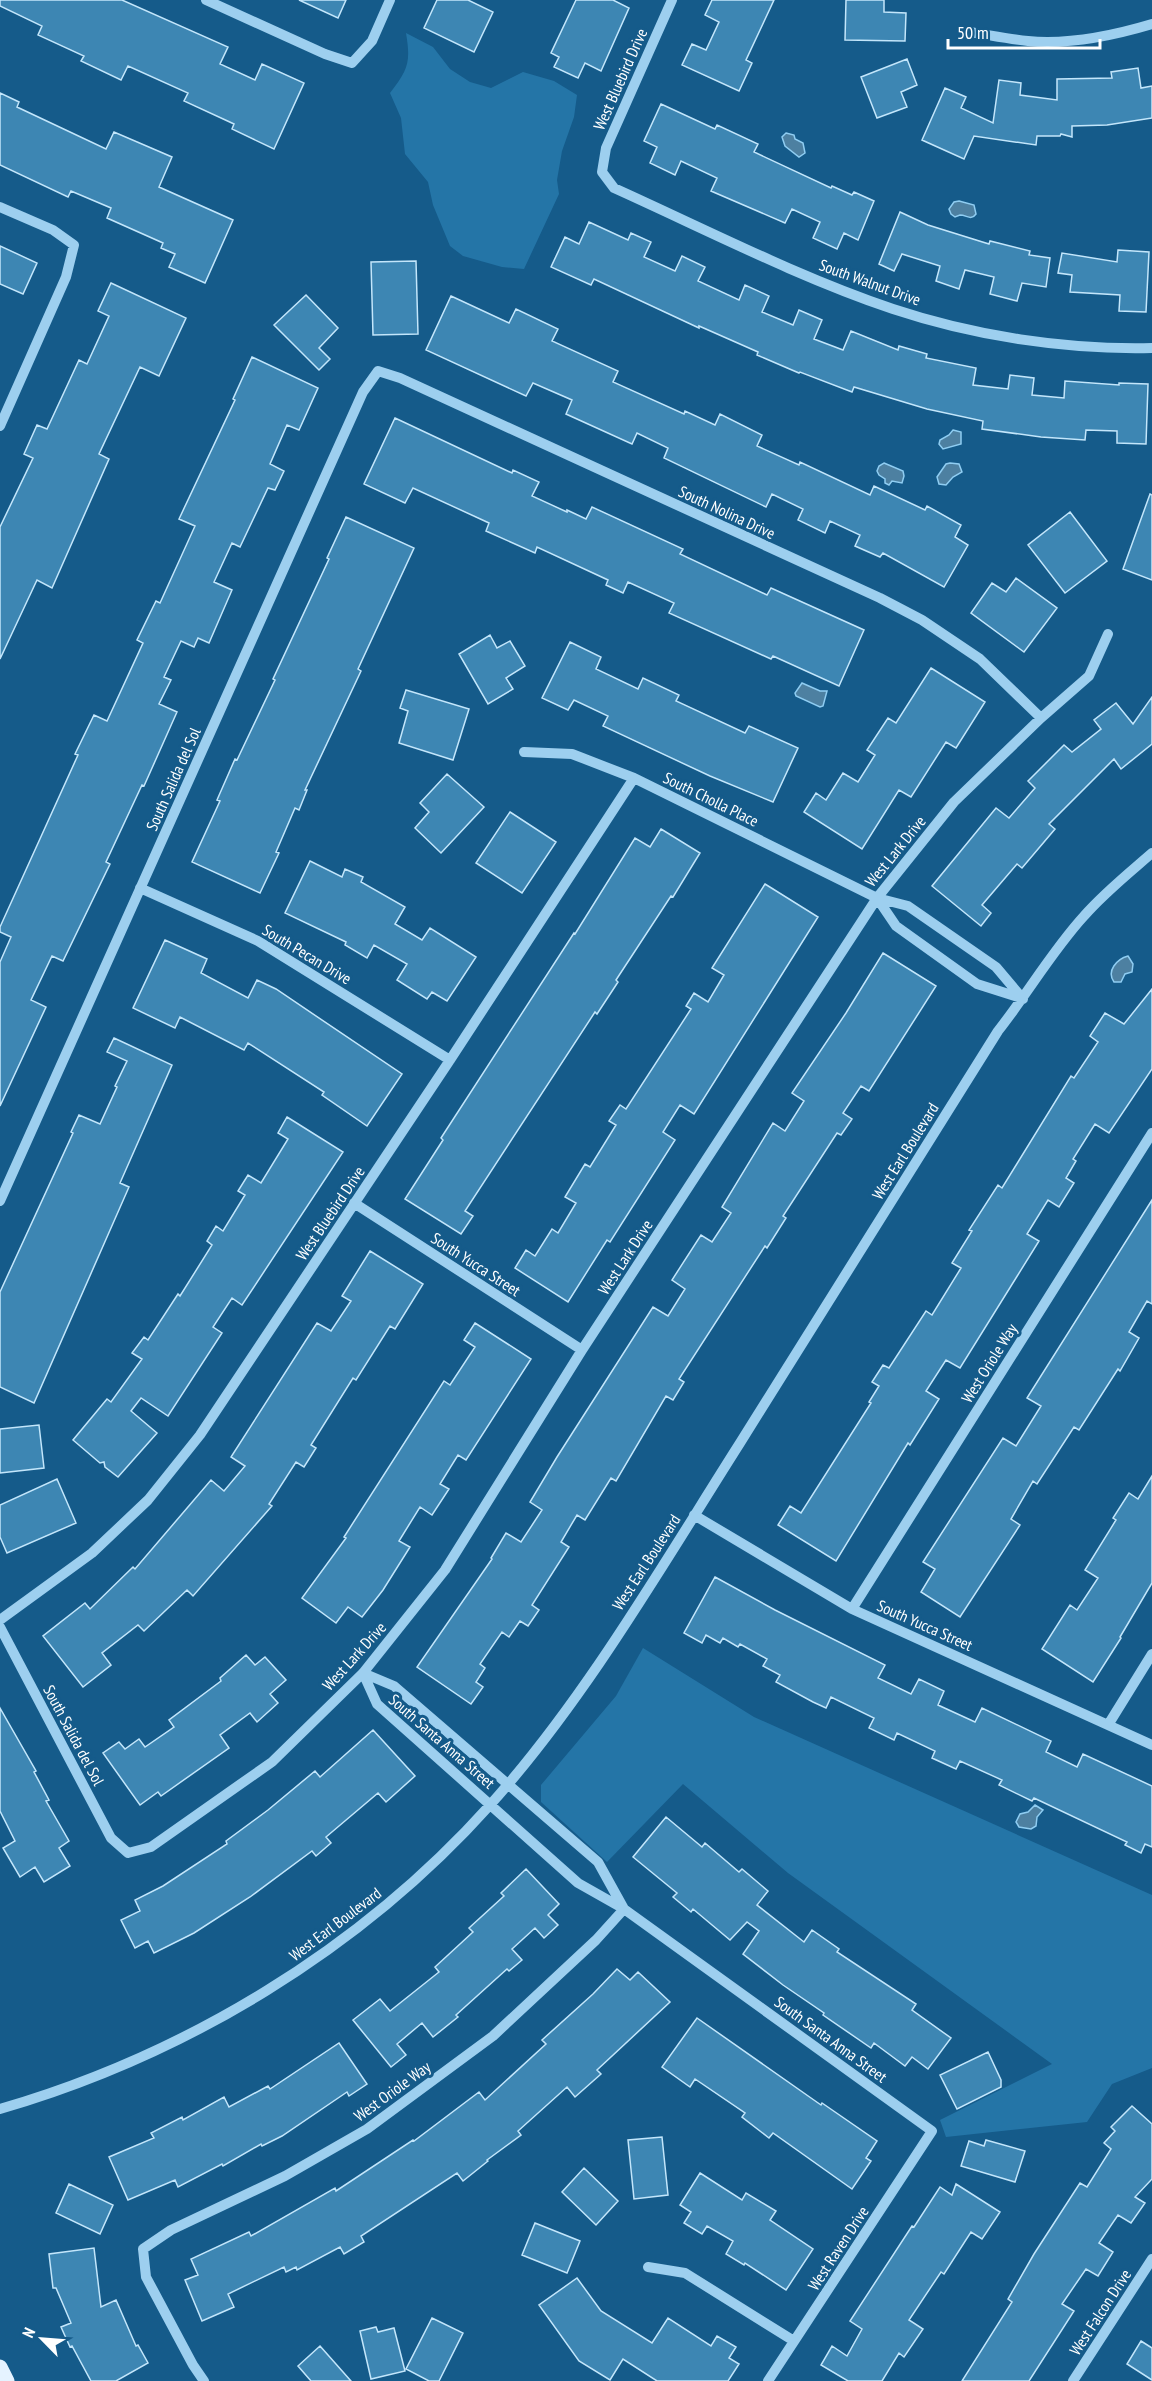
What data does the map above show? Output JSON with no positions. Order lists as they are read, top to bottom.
{
  "streets": {
    "street": [
      "West Bluebird Drive",
      "South Walnut Drive",
      "South Nolina Drive",
      "South Salida del Sol",
      "South Cholla Place",
      "West Lark Drive",
      "South Pecan Drive",
      "West Earl Boulevard",
      "South Yucca Street",
      "West Oriole Way",
      "South Santa Anna Street",
      "West Raven Drive",
      "West Falcon Drive"
    ]
  },
  "crossings": [
    ["West Bluebird Drive", "South Walnut Drive"],
    ["West Bluebird Drive", "South Cholla Place"],
    ["West Bluebird Drive", "South Pecan Drive"],
    ["West Bluebird Drive", "South Yucca Street"],
    ["South Nolina Drive", "South Salida del Sol"],
    ["South Nolina Drive", "West Lark Drive"],
    ["South Salida del Sol", "West Lark Drive"],
    ["South Salida del Sol", "South Pecan Drive"],
    ["South Cholla Place", "West Lark Drive"],
    ["South Cholla Place", "West Earl Boulevard"],
    ["West Lark Drive", "South Yucca Street"],
    ["West Lark Drive", "South Santa Anna Street"],
    ["West Earl Boulevard", "South Yucca Street"],
    ["West Earl Boulevard", "South Santa Anna Street"],
    ["South Yucca Street", "West Oriole Way"],
    ["West Oriole Way", "South Santa Anna Street"],
    ["South Santa Anna Street", "West Raven Drive"]
  ],
  "scale_bar": "50 m",
  "north": "top left"
}
